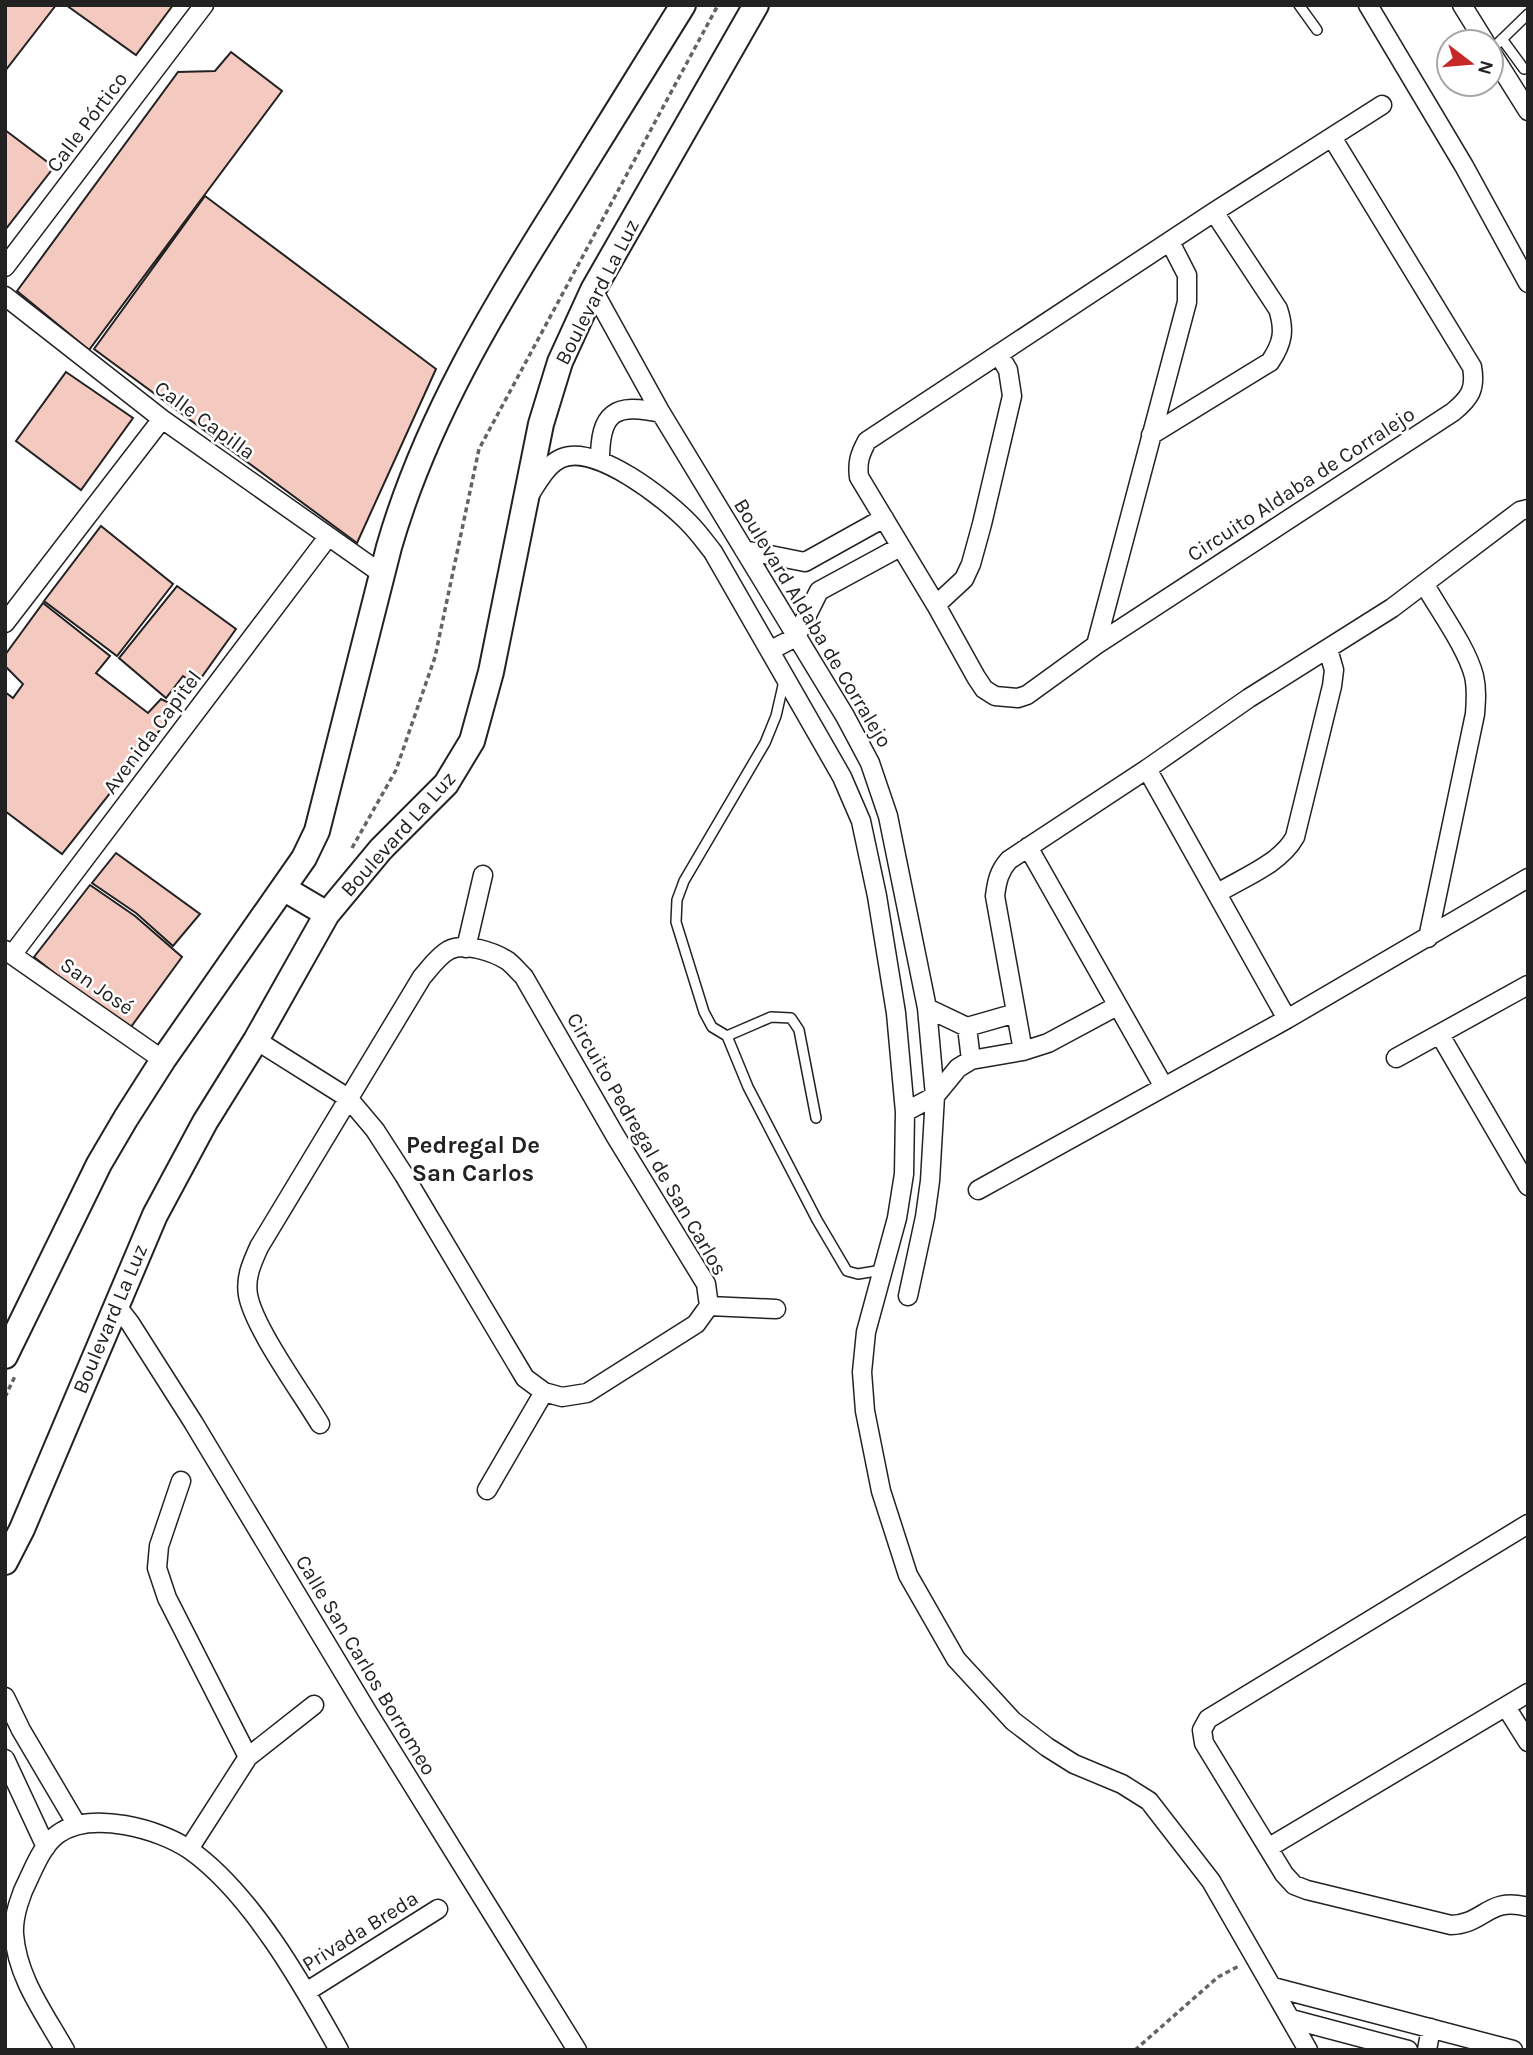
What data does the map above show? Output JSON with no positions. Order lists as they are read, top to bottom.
{
  "streets": {
    "main road": ["Boulevard La Luz"],
    "street": [
      "Calle Pórtico",
      "Calle Capilla",
      "Circuito Aldaba de Corralejo",
      "Boulevard Aldaba de Corralejo",
      "Avenida Capitel",
      "San José",
      "Circuito Pedregal de San Carlos",
      "Calle San Carlos Borromeo",
      "Privada Breda"
    ]
  },
  "crossings": [
    ["Boulevard La Luz", "Boulevard Aldaba de Corralejo"],
    ["Boulevard La Luz", "Calle San Carlos Borromeo"],
    ["Calle Capilla", "Avenida Capitel"],
    ["Avenida Capitel", "San José"]
  ],
  "districts": ["Pedregal De San Carlos"],
  "north": "right"
}
